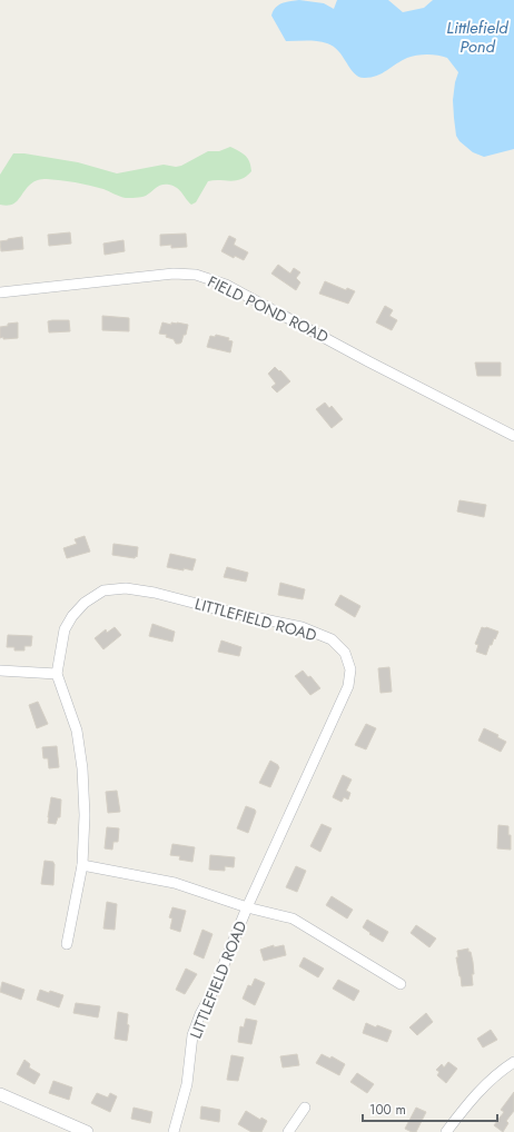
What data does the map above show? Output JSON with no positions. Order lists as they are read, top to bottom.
{
  "streets": {
    "street": ["FIELD POND ROAD", "LITTLEFIELD ROAD"]
  },
  "water": ["Littlefield Pond"],
  "scale_bar": "100 m"
}
